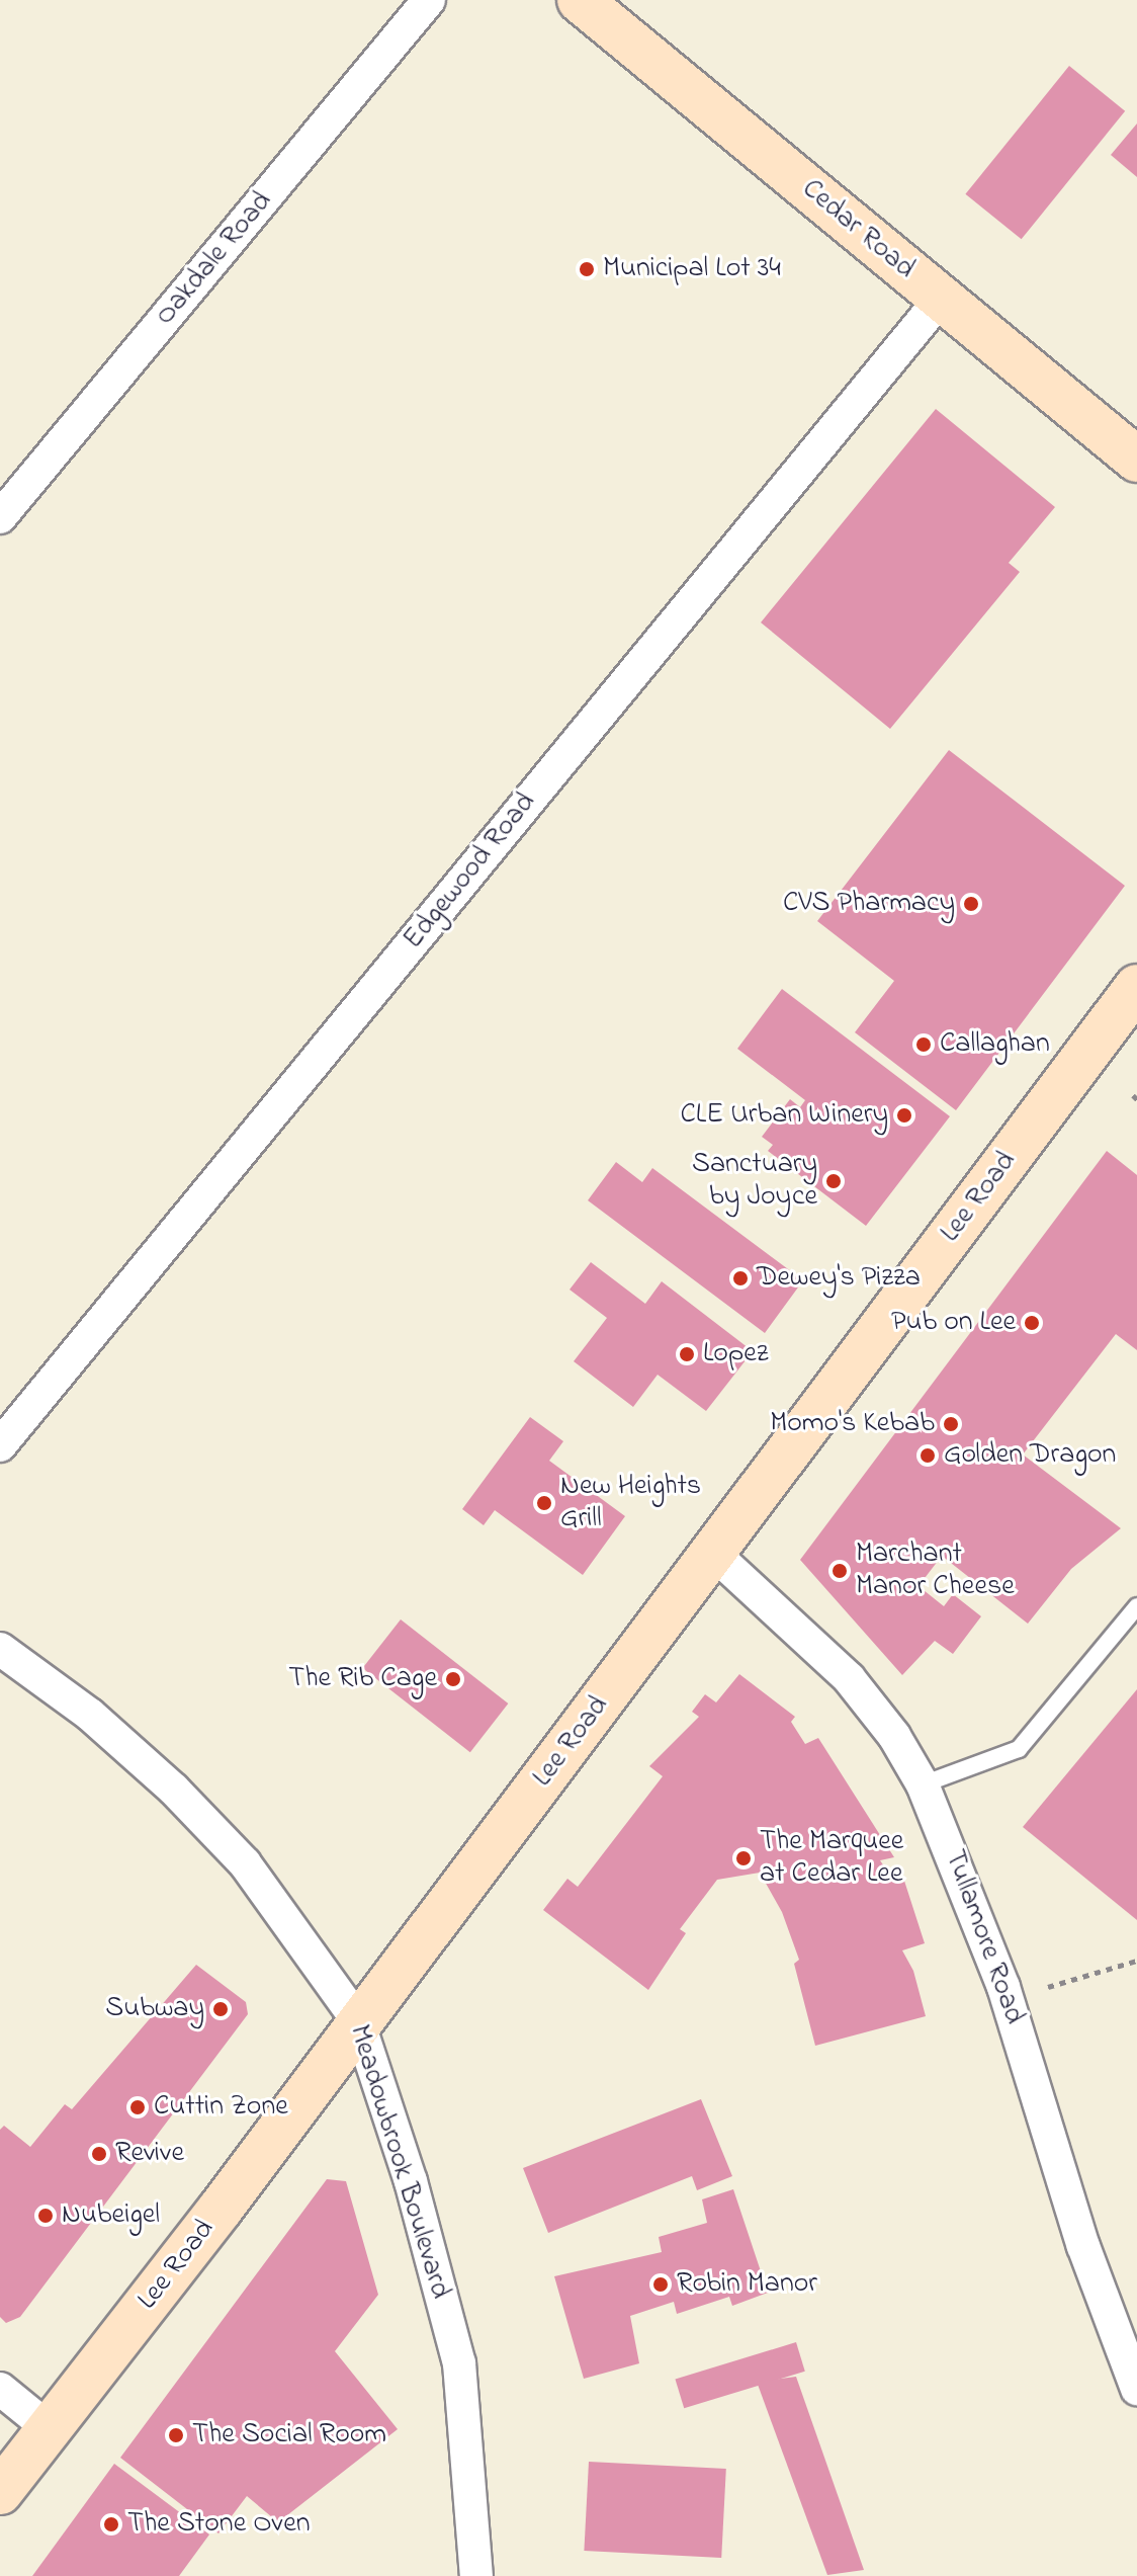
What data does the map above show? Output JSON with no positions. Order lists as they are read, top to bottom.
{
  "streets": {
    "main road": ["Cedar Road", "Lee Road"],
    "street": [
      "Oakdale Road",
      "Edgewood Road",
      "Tullamore Road",
      "Meadowbrook Boulevard"
    ]
  },
  "crossings": [
    ["Cedar Road", "Edgewood Road"],
    ["Lee Road", "Tullamore Road"],
    ["Lee Road", "Meadowbrook Boulevard"]
  ],
  "places": [
    "Municipal Lot 34",
    "CVS Pharmacy",
    "Callaghan",
    "CLE Urban Winery",
    "Sanctuary by Joyce",
    "Dewey's Pizza",
    "Pub on Lee",
    "Lopez",
    "Momo's Kebab",
    "Golden Dragon",
    "New Heights Grill",
    "Marchant Manor Cheese",
    "The Rib Cage",
    "The Marquee at Cedar Lee",
    "Subway",
    "Cuttin Zone",
    "Revive",
    "Nubeigel",
    "Robin Manor",
    "The Social Room",
    "The Stone Oven"
  ]
}
